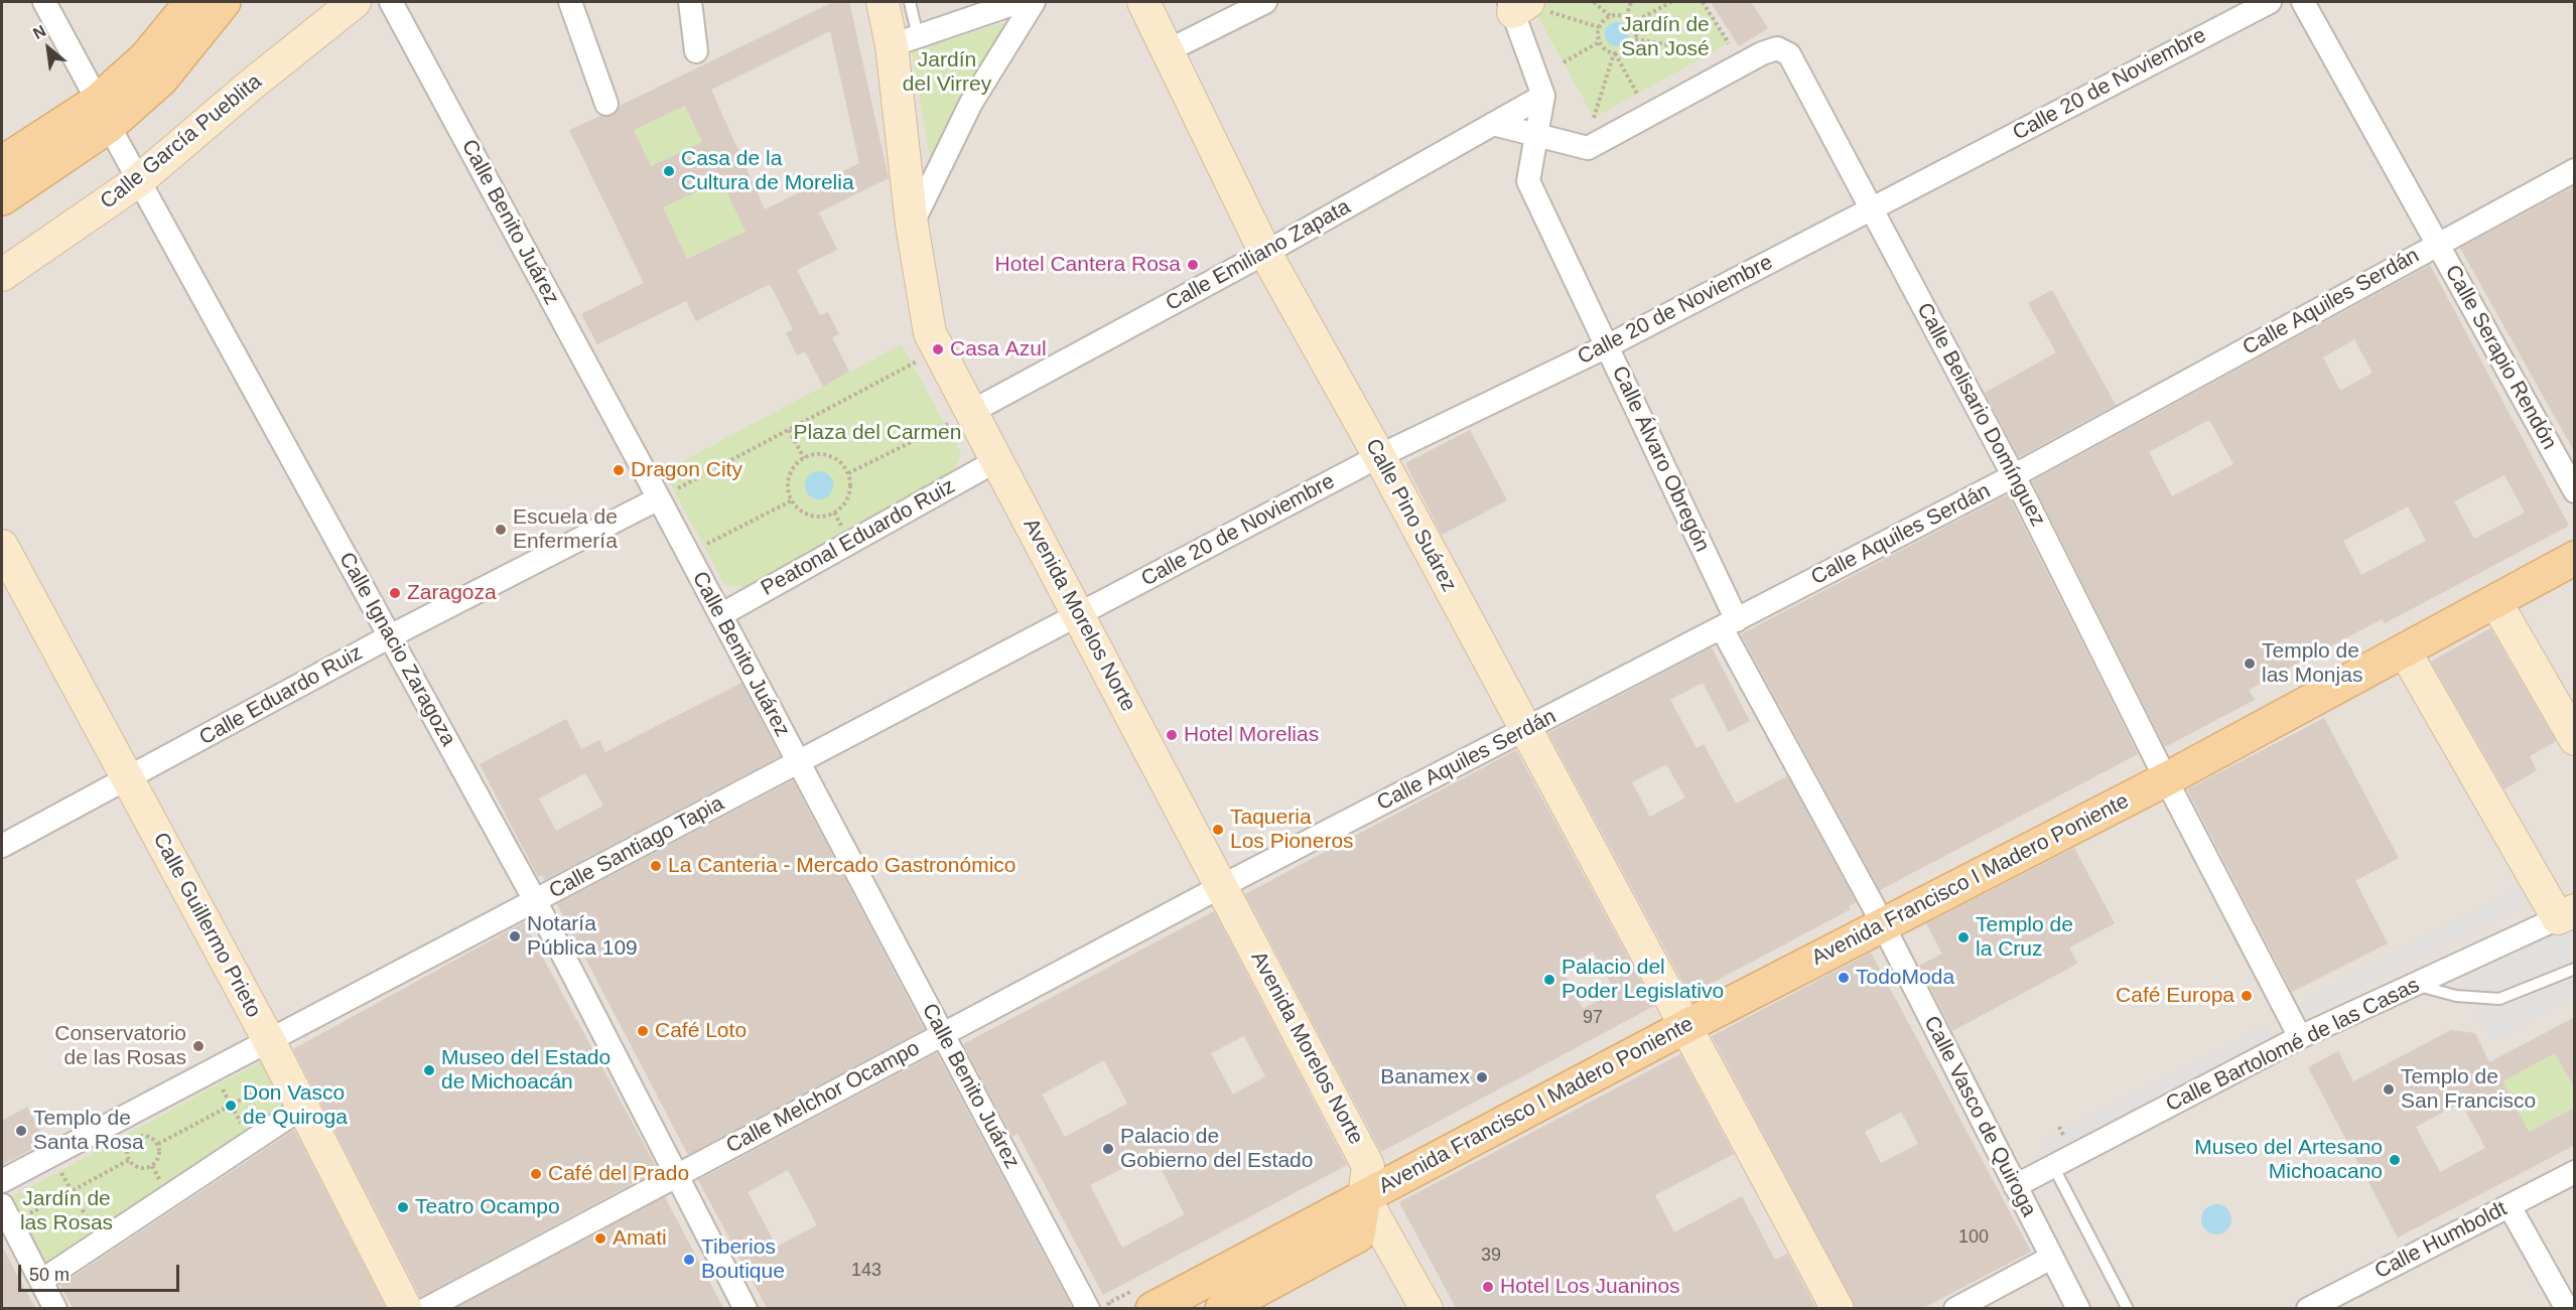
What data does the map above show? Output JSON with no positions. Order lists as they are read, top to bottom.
{
  "streets": {
    "main road": ["Avenida Francisco I Madero Poniente"],
    "street": [
      "Calle 20 de Noviembre",
      "Calle García Pueblita",
      "Calle Benito Juárez",
      "Calle Emiliano Zapata",
      "Calle Aquiles Serdán",
      "Calle Serapio Rendón",
      "Calle Belisario Domínguez",
      "Calle Álvaro Obregón",
      "Calle Pino Suárez",
      "Peatonal Eduardo Ruiz",
      "Avenida Morelos Norte",
      "Calle Ignacio Zaragoza",
      "Calle Eduardo Ruiz",
      "Calle Santiago Tapia",
      "Calle Guillermo Prieto",
      "Calle Bartolomé de las Casas",
      "Calle Melchor Ocampo",
      "Calle Vasco de Quiroga",
      "Calle Humboldt"
    ]
  },
  "crossings": [
    ["Calle 20 de Noviembre", "Calle Belisario Domínguez"],
    ["Calle 20 de Noviembre", "Calle Álvaro Obregón"],
    ["Calle 20 de Noviembre", "Calle Pino Suárez"],
    ["Calle 20 de Noviembre", "Avenida Morelos Norte"],
    ["Calle 20 de Noviembre", "Calle Santiago Tapia"],
    ["Calle García Pueblita", "Calle Ignacio Zaragoza"],
    ["Calle Benito Juárez", "Peatonal Eduardo Ruiz"],
    ["Calle Benito Juárez", "Calle Eduardo Ruiz"],
    ["Calle Benito Juárez", "Calle Santiago Tapia"],
    ["Calle Benito Juárez", "Calle Melchor Ocampo"],
    ["Calle Emiliano Zapata", "Calle Álvaro Obregón"],
    ["Calle Emiliano Zapata", "Calle Pino Suárez"],
    ["Calle Emiliano Zapata", "Avenida Morelos Norte"],
    ["Calle Aquiles Serdán", "Calle Serapio Rendón"],
    ["Calle Aquiles Serdán", "Calle Belisario Domínguez"],
    ["Calle Aquiles Serdán", "Calle Álvaro Obregón"],
    ["Calle Aquiles Serdán", "Calle Pino Suárez"],
    ["Calle Aquiles Serdán", "Avenida Morelos Norte"],
    ["Calle Aquiles Serdán", "Calle Melchor Ocampo"],
    ["Calle Belisario Domínguez", "Calle Álvaro Obregón"],
    ["Calle Belisario Domínguez", "Avenida Francisco I Madero Poniente"],
    ["Calle Belisario Domínguez", "Calle Bartolomé de las Casas"],
    ["Calle Álvaro Obregón", "Avenida Francisco I Madero Poniente"],
    ["Calle Álvaro Obregón", "Calle Vasco de Quiroga"],
    ["Calle Pino Suárez", "Avenida Francisco I Madero Poniente"],
    ["Peatonal Eduardo Ruiz", "Avenida Morelos Norte"],
    ["Avenida Morelos Norte", "Calle Santiago Tapia"],
    ["Avenida Morelos Norte", "Avenida Francisco I Madero Poniente"],
    ["Avenida Morelos Norte", "Calle Melchor Ocampo"],
    ["Calle Ignacio Zaragoza", "Calle Eduardo Ruiz"],
    ["Calle Ignacio Zaragoza", "Calle Santiago Tapia"],
    ["Calle Ignacio Zaragoza", "Calle Melchor Ocampo"],
    ["Calle Eduardo Ruiz", "Calle Guillermo Prieto"],
    ["Calle Santiago Tapia", "Calle Guillermo Prieto"],
    ["Avenida Francisco I Madero Poniente", "Calle Vasco de Quiroga"],
    ["Calle Bartolomé de las Casas", "Calle Vasco de Quiroga"]
  ],
  "parks": [
    "Jardín de San José",
    "Jardín del Virrey",
    "Plaza del Carmen",
    "Jardín de las Rosas"
  ],
  "places": [
    "Casa de la Cultura de Morelia",
    "Hotel Cantera Rosa",
    "Casa Azul",
    "Dragon City",
    "Escuela de Enfermería",
    "Zaragoza",
    "Templo de las Monjas",
    "Hotel Morelias",
    "Taqueria Los Pioneros",
    "La Canteria - Mercado Gastronómico",
    "Notaría Pública 109",
    "Templo de la Cruz",
    "TodoModa",
    "Palacio del Poder Legislativo",
    "Café Europa",
    "Café Loto",
    "Conservatorio de las Rosas",
    "Museo del Estado de Michoacán",
    "Banamex",
    "Templo de San Francisco",
    "Don Vasco de Quiroga",
    "Templo de Santa Rosa",
    "Palacio de Gobierno del Estado",
    "Museo del Artesano Michoacano",
    "Café del Prado",
    "Teatro Ocampo",
    "Amati",
    "Tiberios Boutique",
    "Hotel Los Juaninos"
  ],
  "house_numbers": [
    "97",
    "100",
    "39",
    "143"
  ],
  "scale_bar": "50 m",
  "north": "top left"
}
